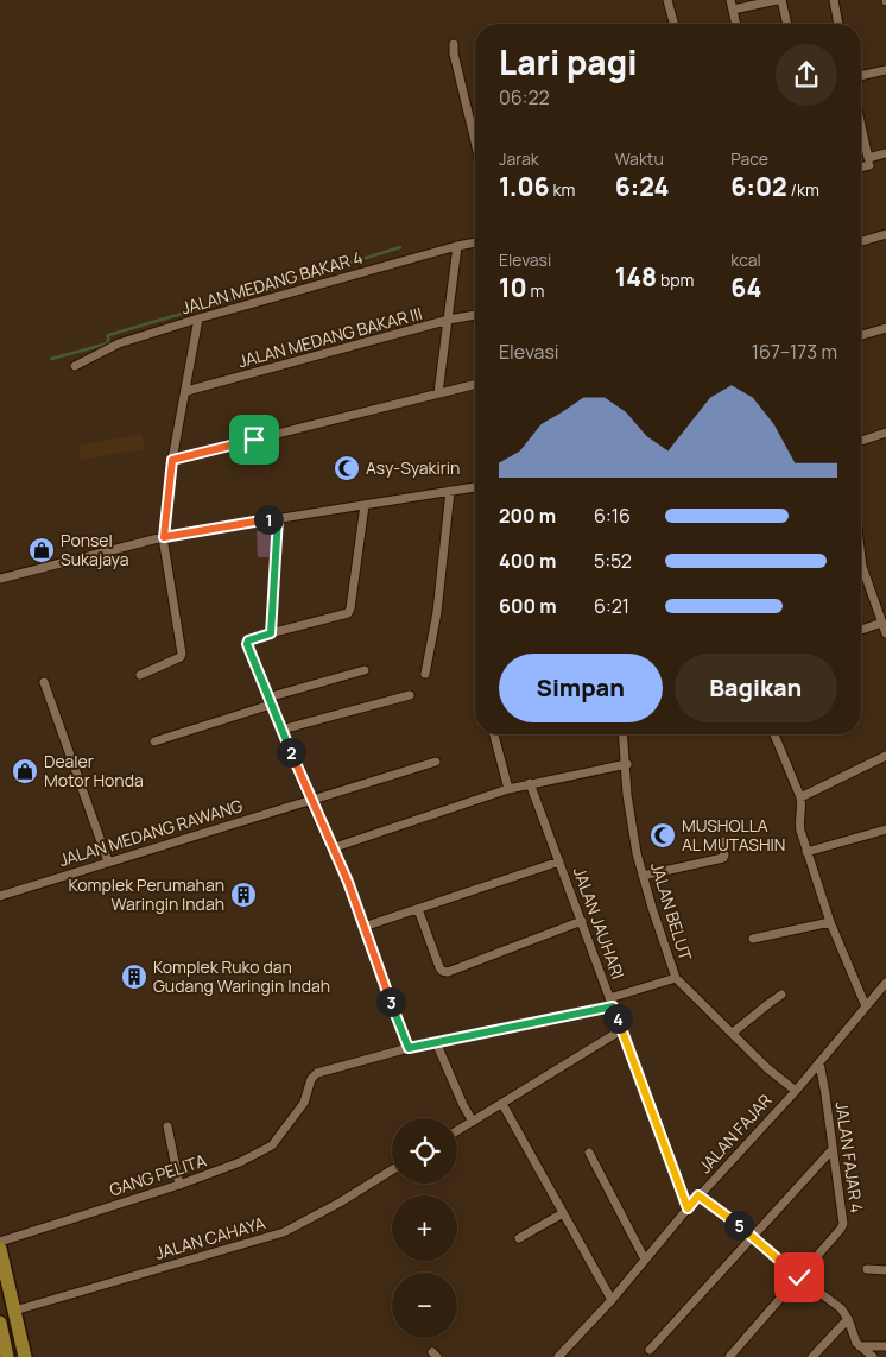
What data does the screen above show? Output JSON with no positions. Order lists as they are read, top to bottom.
{
  "streets": {
    "street": [
      "JALAN MEDANG BAKAR 4",
      "JALAN MEDANG BAKAR III",
      "JALAN MEDANG RAWANG",
      "JALAN BELUT",
      "JALAN JAUHARI",
      "JALAN FAJAR",
      "JALAN FAJAR 4",
      "GANG PELITA",
      "JALAN CAHAYA"
    ]
  },
  "crossings": [
    ["JALAN BELUT", "JALAN FAJAR"],
    ["JALAN JAUHARI", "JALAN FAJAR"],
    ["JALAN FAJAR", "JALAN FAJAR 4"]
  ],
  "places": {
    "mosque": ["Asy-Syakirin", "MUSHOLLA AL MUTASHIN"],
    "shop": ["Ponsel Sukajaya", "Dealer Motor Honda"],
    "building": ["Komplek Perumahan Waringin Indah", "Komplek Ruko dan Gudang Waringin Indah"]
  },
  "page": {
    "heading": ["Lari pagi", "06:22"],
    "stats": [
      ["Jarak", "1.06 km"],
      ["Waktu", "6:24"],
      ["Pace", "6:02 /km"],
      ["Elevasi", "10 m"],
      ["148 bpm"],
      ["kcal", "64"]
    ],
    "chart": ["Elevasi", "167–173 m"],
    "list": [
      {
        "name": "200 m",
        "note": "6:16"
      },
      {
        "name": "400 m",
        "note": "5:52"
      },
      {
        "name": "600 m",
        "note": "6:21"
      }
    ],
    "pins": [
      "1",
      "2",
      "3",
      "4",
      "5"
    ],
    "buttons": ["Simpan", "Bagikan"],
    "map_buttons": ["+", "−"]
  }
}
